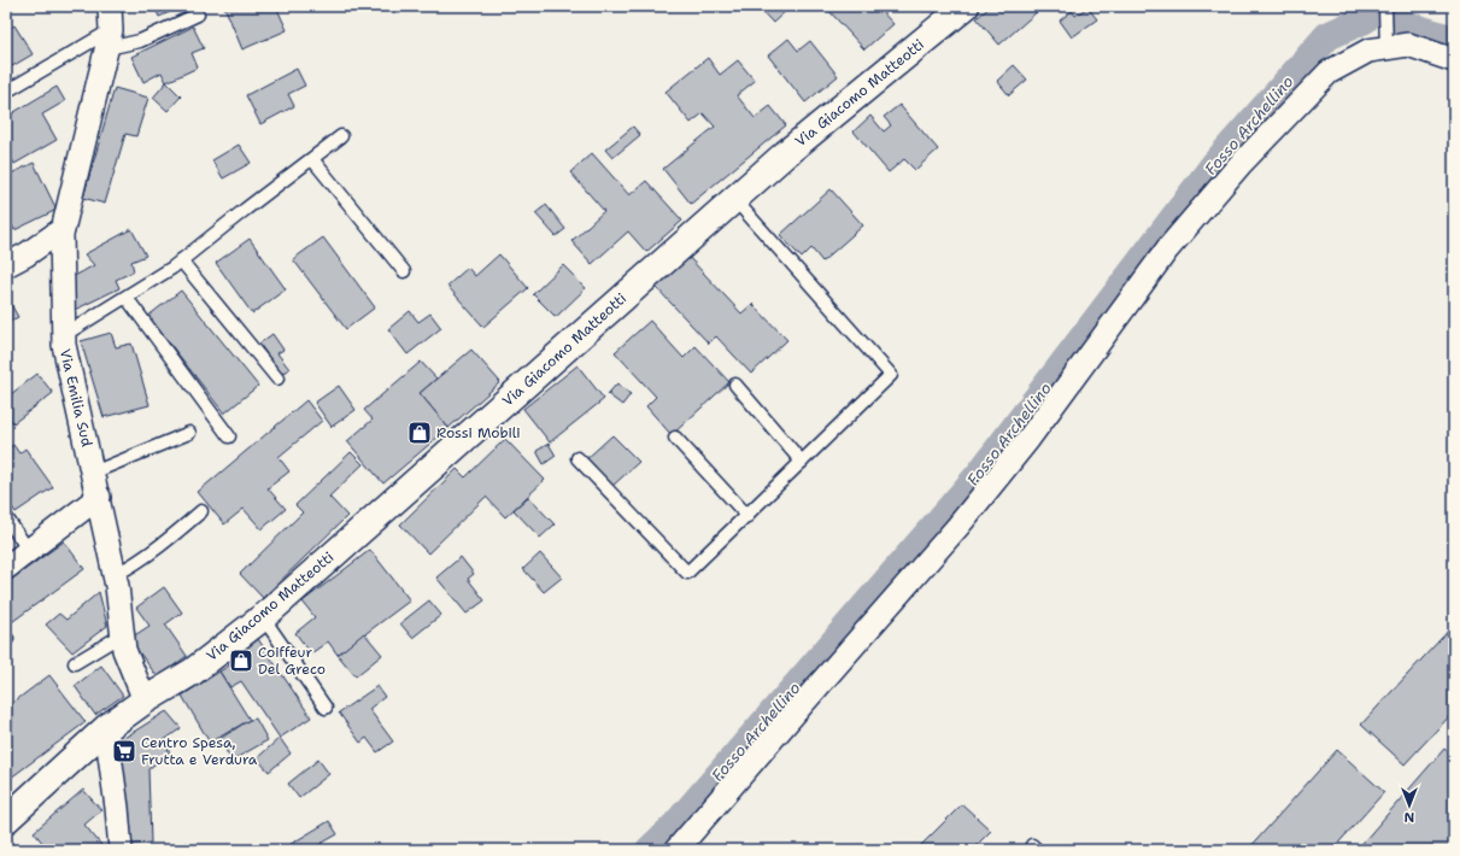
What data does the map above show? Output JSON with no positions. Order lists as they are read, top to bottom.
{
  "streets": {
    "street": ["Via Giacomo Matteotti", "Via Emilia Sud"]
  },
  "crossings": [
    ["Via Giacomo Matteotti", "Via Emilia Sud"]
  ],
  "water": ["Fosso Archellino"],
  "places": {
    "shop": ["Rossi Mobili", "Coiffeur Del Greco"],
    "supermarket": ["Centro Spesa, Frutta e Verdura"]
  },
  "north": "bottom"
}
